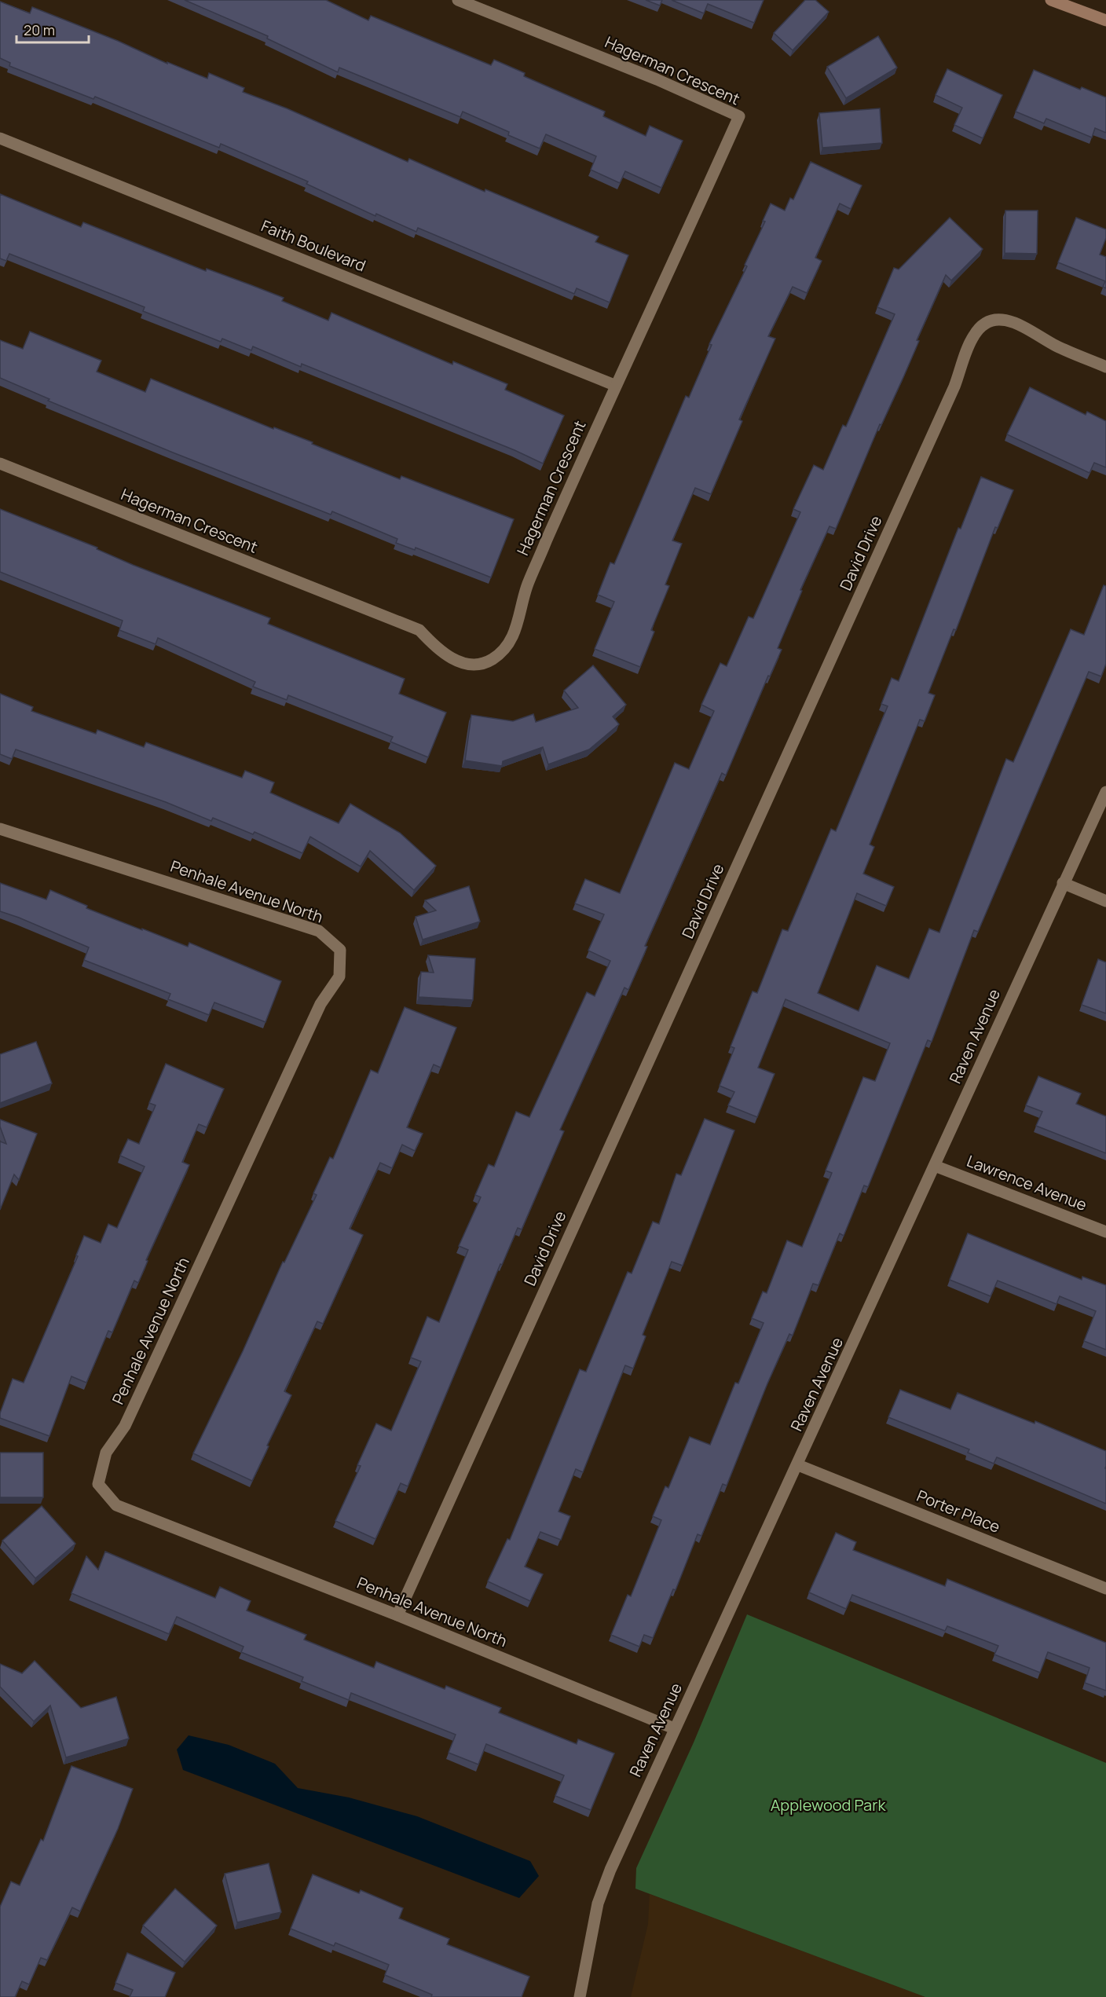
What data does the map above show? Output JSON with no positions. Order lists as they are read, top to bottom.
{
  "streets": {
    "street": [
      "Hagerman Crescent",
      "Faith Boulevard",
      "David Drive",
      "Penhale Avenue North",
      "Raven Avenue",
      "Lawrence Avenue",
      "Porter Place"
    ]
  },
  "crossings": [
    ["Hagerman Crescent", "Faith Boulevard"],
    ["David Drive", "Penhale Avenue North"],
    ["Penhale Avenue North", "Raven Avenue"],
    ["Raven Avenue", "Lawrence Avenue"],
    ["Raven Avenue", "Porter Place"]
  ],
  "parks": ["Applewood Park"],
  "scale_bar": "20 m"
}
